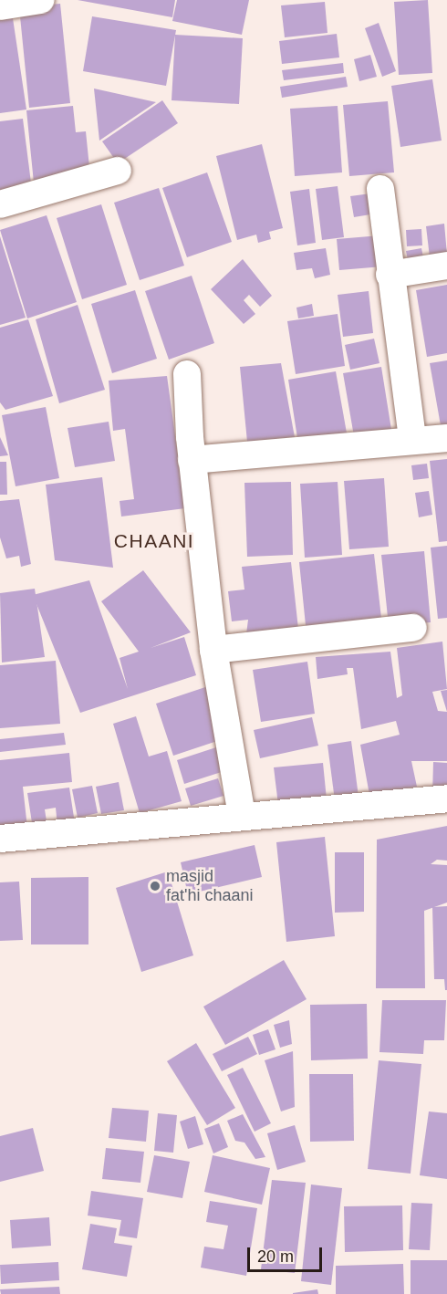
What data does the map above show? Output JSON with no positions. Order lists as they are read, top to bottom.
{
  "districts": ["CHAANI"],
  "places": ["masjid fat'hi chaani"],
  "scale_bar": "20 m"
}
